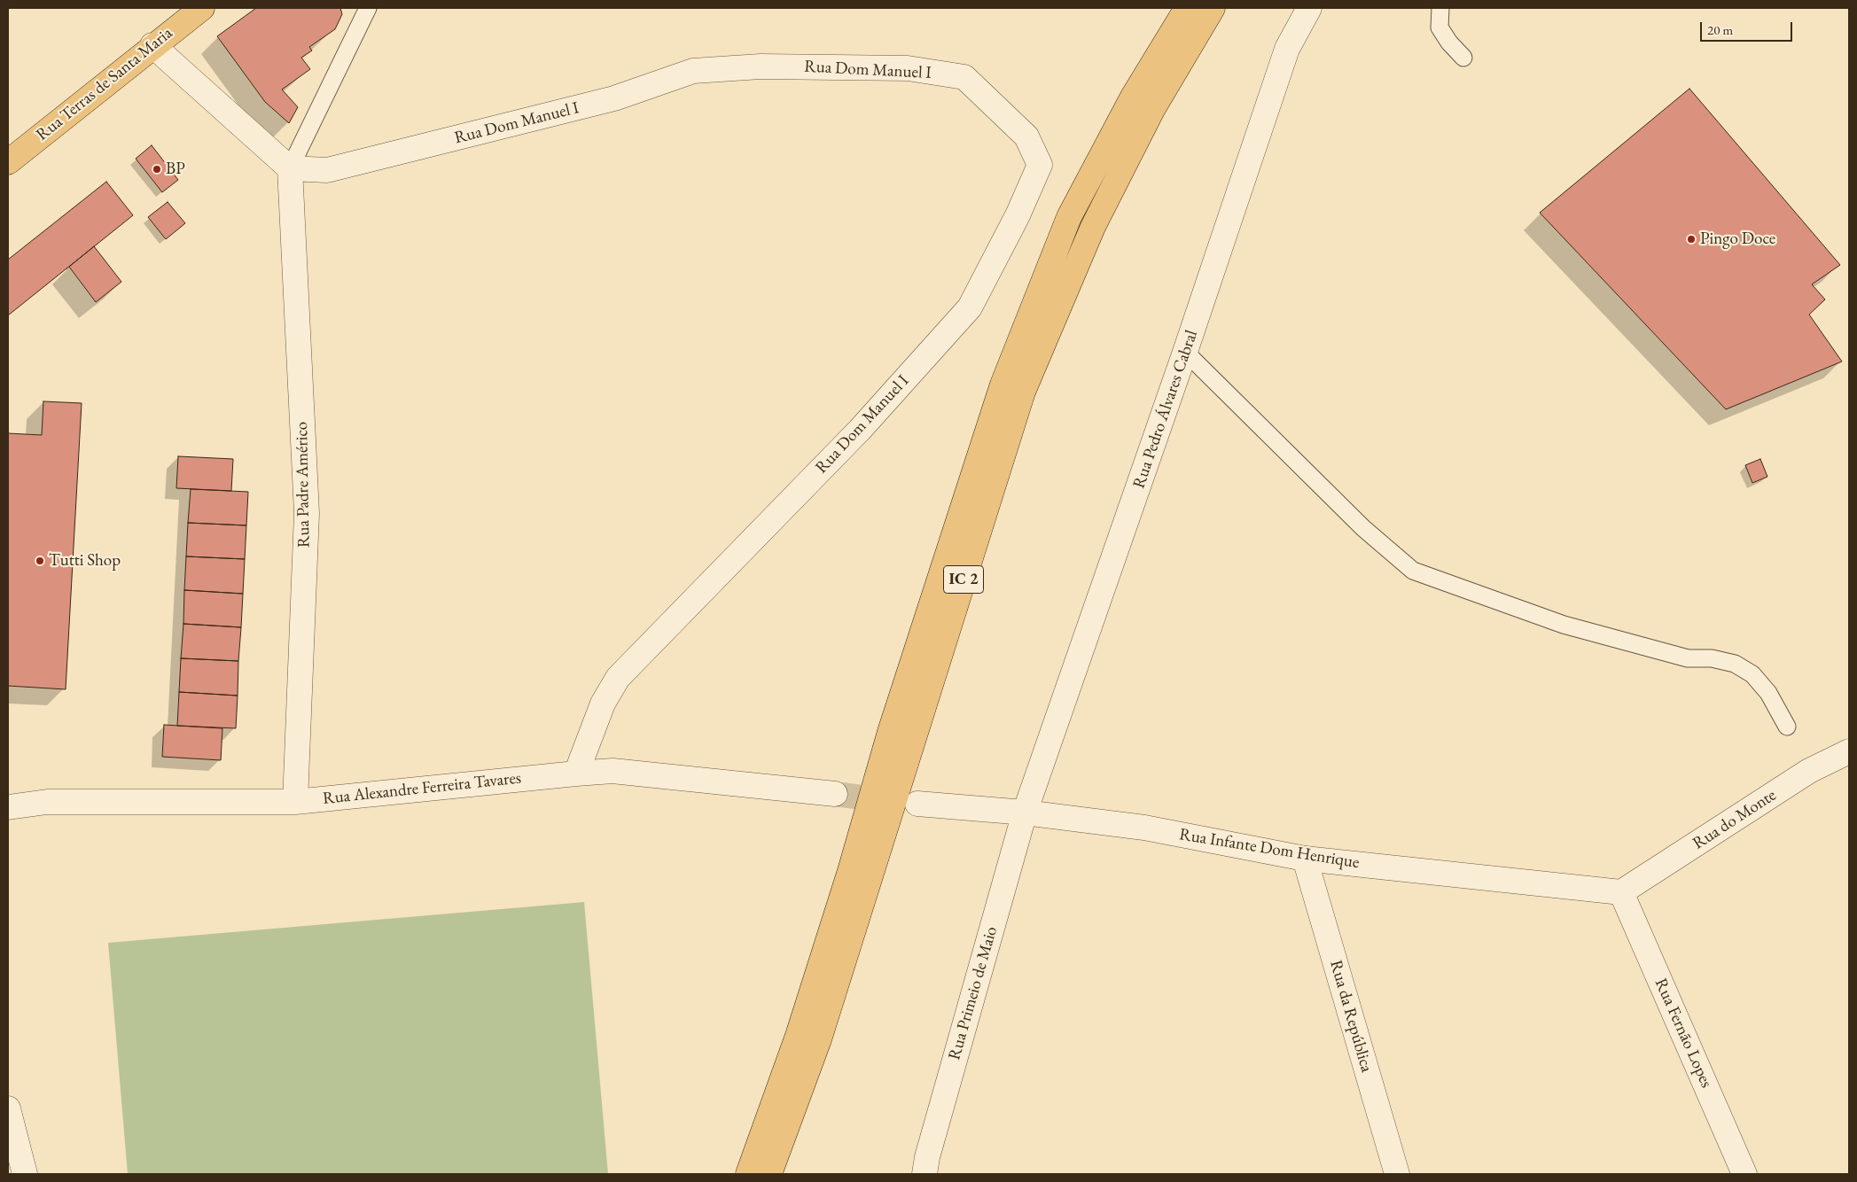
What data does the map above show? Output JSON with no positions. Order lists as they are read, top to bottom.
{
  "streets": {
    "main road": ["Rua Terras de Santa Maria", "IC 2"],
    "street": [
      "Rua Dom Manuel I",
      "Rua Pedro Álvares Cabral",
      "Rua Padre Américo",
      "Rua Alexandre Ferreira Tavares",
      "Rua do Monte",
      "Rua Infante Dom Henrique",
      "Rua Primeio de Maio",
      "Rua da República",
      "Rua Fernão Lopes"
    ]
  },
  "crossings": [
    ["Rua Dom Manuel I", "Rua Padre Américo"],
    ["Rua Dom Manuel I", "Rua Alexandre Ferreira Tavares"],
    ["Rua Pedro Álvares Cabral", "Rua Infante Dom Henrique"],
    ["Rua Pedro Álvares Cabral", "Rua Primeio de Maio"],
    ["Rua Padre Américo", "Rua Alexandre Ferreira Tavares"],
    ["Rua do Monte", "Rua Infante Dom Henrique"],
    ["Rua do Monte", "Rua Fernão Lopes"],
    ["Rua Infante Dom Henrique", "Rua Primeio de Maio"],
    ["Rua Infante Dom Henrique", "Rua da República"],
    ["Rua Infante Dom Henrique", "Rua Fernão Lopes"]
  ],
  "places": ["BP", "Pingo Doce", "Tutti Shop"],
  "scale_bar": "20 m"
}
